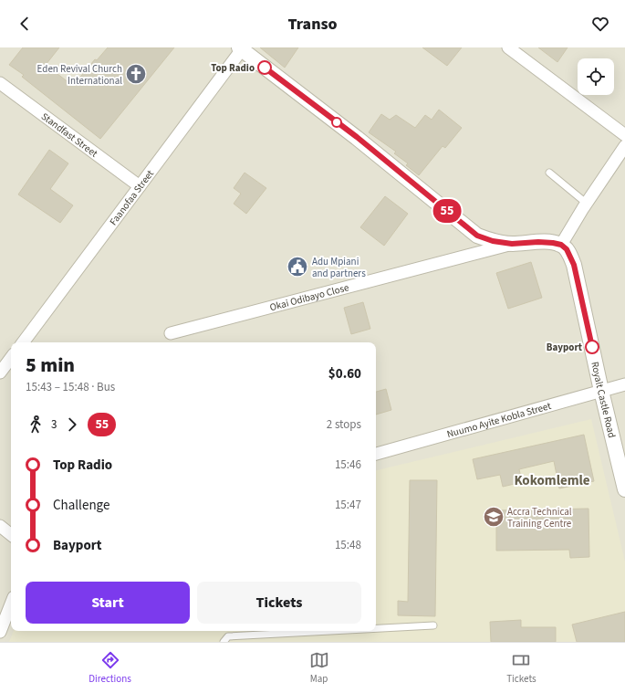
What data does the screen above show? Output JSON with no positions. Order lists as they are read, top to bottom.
{
  "streets": {
    "street": [
      "Standfast Street",
      "Faanofaa Street",
      "Okai Odibayo Close",
      "Royalt Castle Road",
      "Nuumo Ayite Kobla Street"
    ]
  },
  "crossings": [
    ["Standfast Street", "Faanofaa Street"],
    ["Royalt Castle Road", "Nuumo Ayite Kobla Street"]
  ],
  "districts": ["Kokomlemle"],
  "places": {
    "other": ["Top Radio", "Bayport"],
    "church": ["Eden Revival Church International"],
    "public building": ["Adu Mpiani and partners"],
    "school or university": ["Accra Technical Training Centre"]
  },
  "lines": ["bus line 55"],
  "page": {
    "header": "Transo",
    "on_map": "55",
    "heading": ["5 min", "15:43 – 15:48 · Bus", "$0.60"],
    "legs": ["3", "55", "2 stops"],
    "list": [
      {
        "name": "Top Radio",
        "value": "15:46"
      },
      {
        "name": "Challenge",
        "value": "15:47"
      },
      {
        "name": "Bayport",
        "value": "15:48"
      }
    ],
    "buttons": ["Start", "Tickets"],
    "tabs": ["Directions", "Map", "Tickets"]
  }
}
